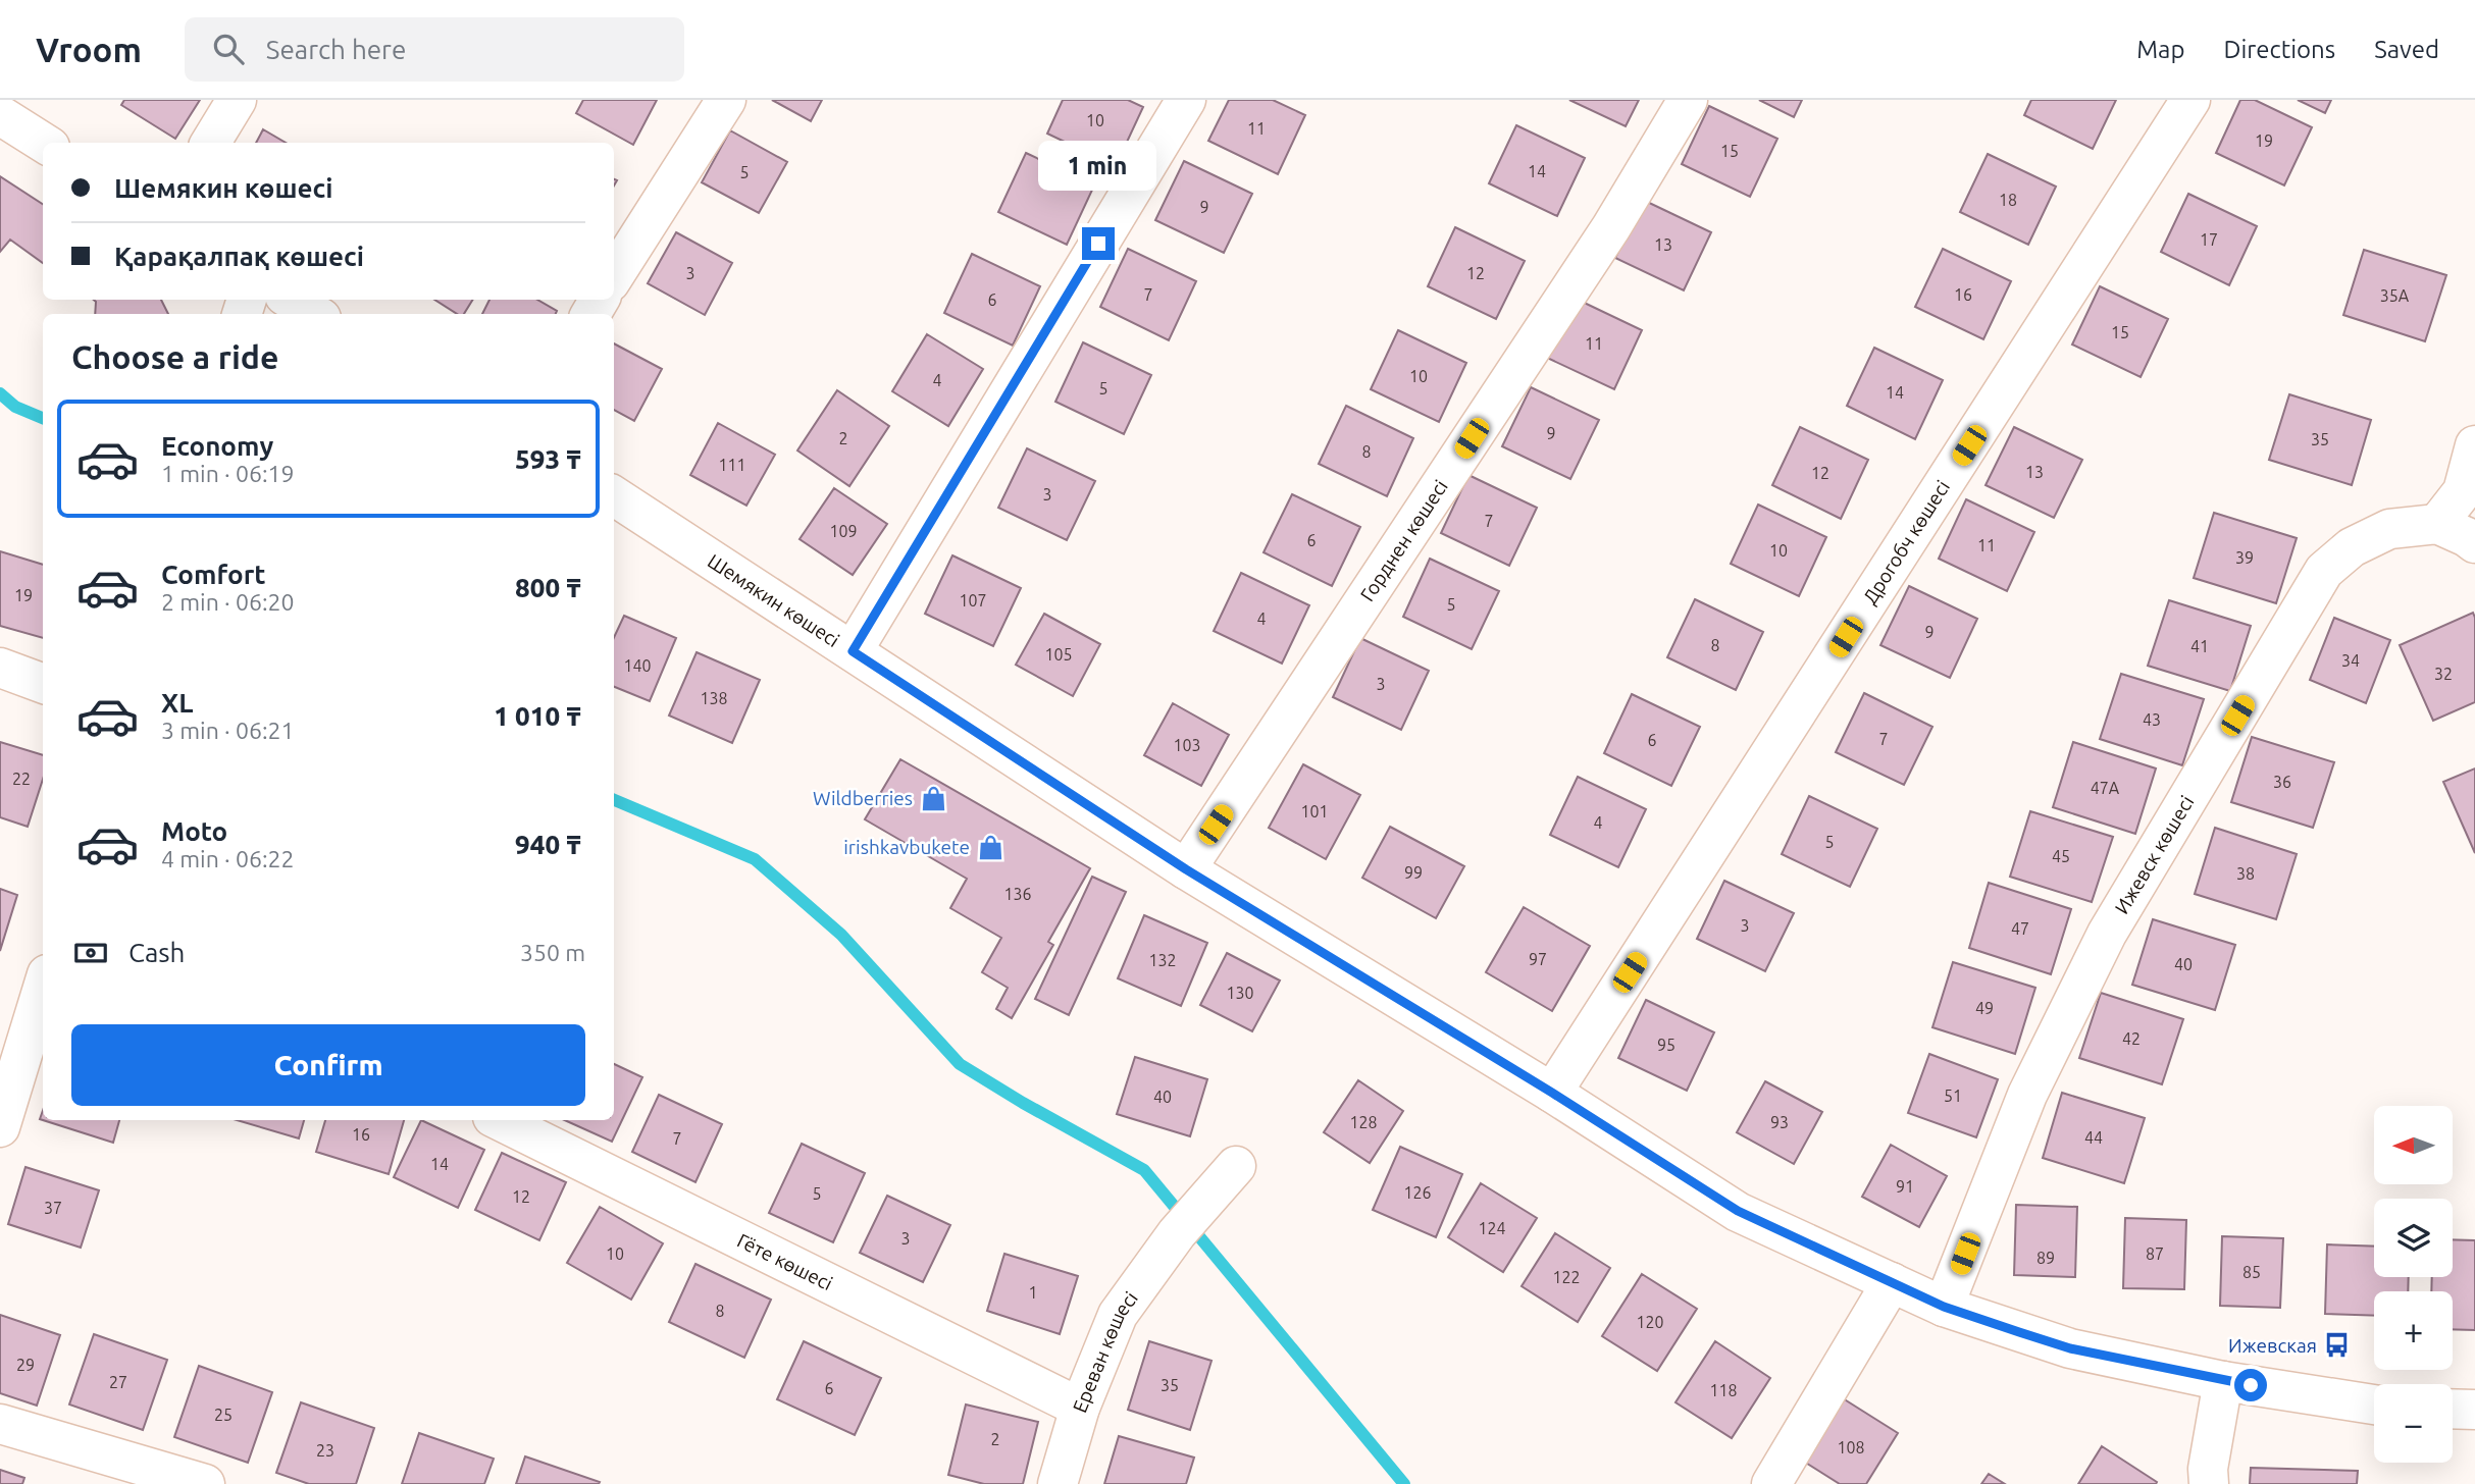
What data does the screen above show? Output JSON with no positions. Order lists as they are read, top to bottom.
{
  "streets": {
    "street": [
      "Горднен көшесі",
      "Дрогобч көшесі",
      "Шемякин көшесі",
      "Ижевск көшесі",
      "Гёте көшесі",
      "Ереван көшесі"
    ]
  },
  "crossings": [
    ["Горднен көшесі", "Шемякин көшесі"],
    ["Дрогобч көшесі", "Шемякин көшесі"],
    ["Шемякин көшесі", "Ижевск көшесі"],
    ["Гёте көшесі", "Ереван көшесі"]
  ],
  "places": {
    "shop": ["Wildberries", "irishkavbukete"],
    "bus stop": ["Ижевская"]
  },
  "house_numbers": [
    "10",
    "11",
    "19",
    "15",
    "14",
    "5",
    "18",
    "9",
    "17",
    "13",
    "3",
    "12",
    "7",
    "16",
    "35А",
    "6",
    "15",
    "11",
    "10",
    "4",
    "5",
    "14",
    "9",
    "2",
    "35",
    "8",
    "111",
    "13",
    "12",
    "3",
    "7",
    "109",
    "6",
    "11",
    "10",
    "39",
    "19",
    "107",
    "5",
    "4",
    "9",
    "8",
    "41",
    "105",
    "34",
    "140",
    "32",
    "3",
    "138",
    "43",
    "7",
    "6",
    "103",
    "22",
    "36",
    "47А",
    "101",
    "4",
    "5",
    "45",
    "99",
    "38",
    "136",
    "3",
    "47",
    "97",
    "132",
    "40",
    "130",
    "49",
    "42",
    "95",
    "51",
    "40",
    "128",
    "93",
    "16",
    "44",
    "7",
    "14",
    "91",
    "126",
    "5",
    "12",
    "37",
    "124",
    "3",
    "10",
    "87",
    "89",
    "85",
    "122",
    "1",
    "8",
    "120",
    "29",
    "27",
    "35",
    "6",
    "118",
    "25",
    "2",
    "108",
    "23"
  ],
  "north": "left",
  "page": {
    "header": "Vroom",
    "search": "Search here",
    "nav": ["Map", "Directions", "Saved"],
    "bubble": "1 min",
    "banner": ["Шемякин көшесі", "Қарақалпақ көшесі"],
    "heading": "Choose a ride",
    "list": [
      {
        "name": "Economy",
        "note": "1 min · 06:19",
        "value": "593 ₸"
      },
      {
        "name": "Comfort",
        "note": "2 min · 06:20",
        "value": "800 ₸"
      },
      {
        "name": "XL",
        "note": "3 min · 06:21",
        "value": "1 010 ₸"
      },
      {
        "name": "Moto",
        "note": "4 min · 06:22",
        "value": "940 ₸"
      }
    ],
    "pay": ["Cash", "350 m"],
    "buttons": "Confirm",
    "map_buttons": ["+", "−"]
  }
}
